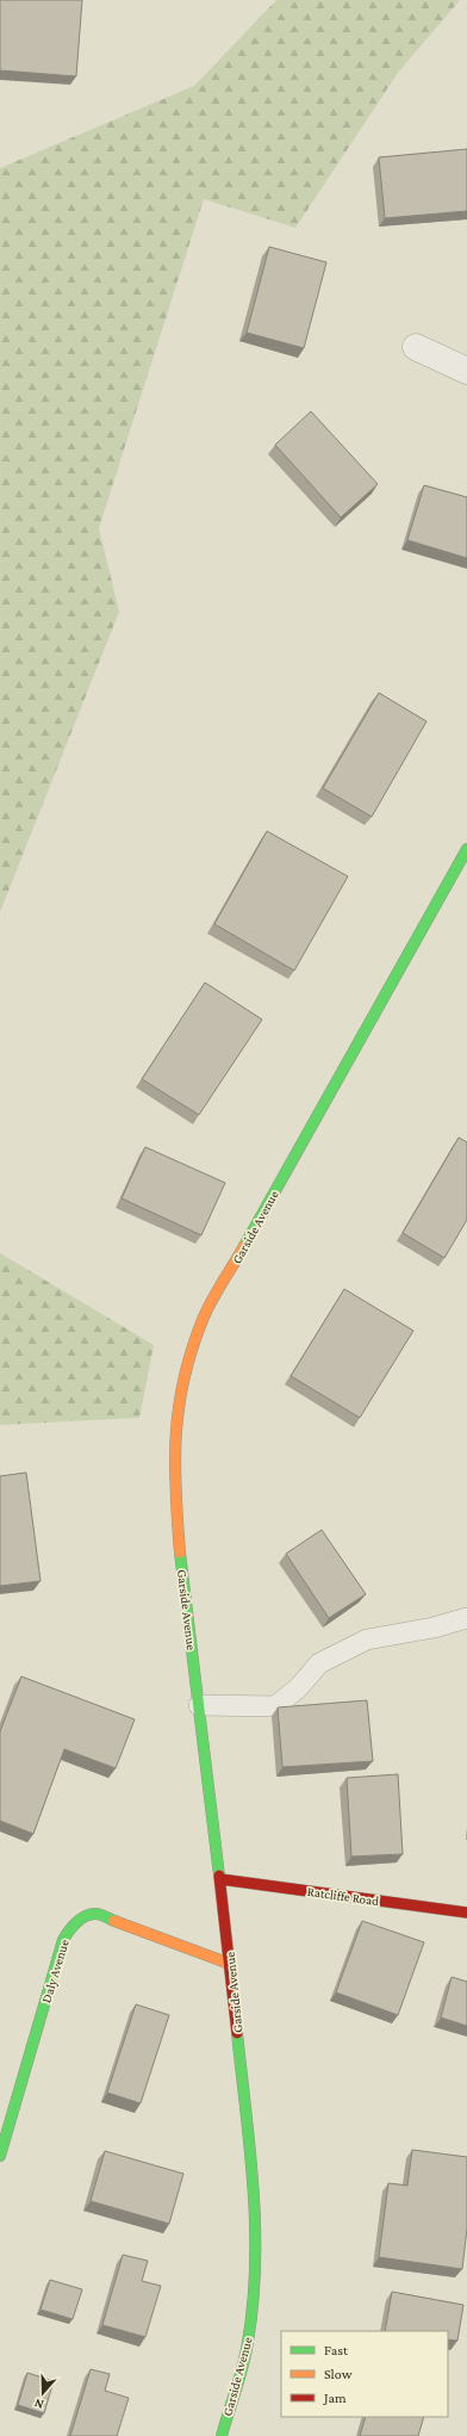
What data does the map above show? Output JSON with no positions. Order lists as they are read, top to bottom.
{
  "streets": {
    "street": ["Garside Avenue", "Ratcliffe Road", "Daly Avenue"]
  },
  "crossings": [
    ["Garside Avenue", "Ratcliffe Road"],
    ["Garside Avenue", "Daly Avenue"]
  ],
  "legend": ["Fast", "Slow", "Jam"],
  "north": "bottom"
}
